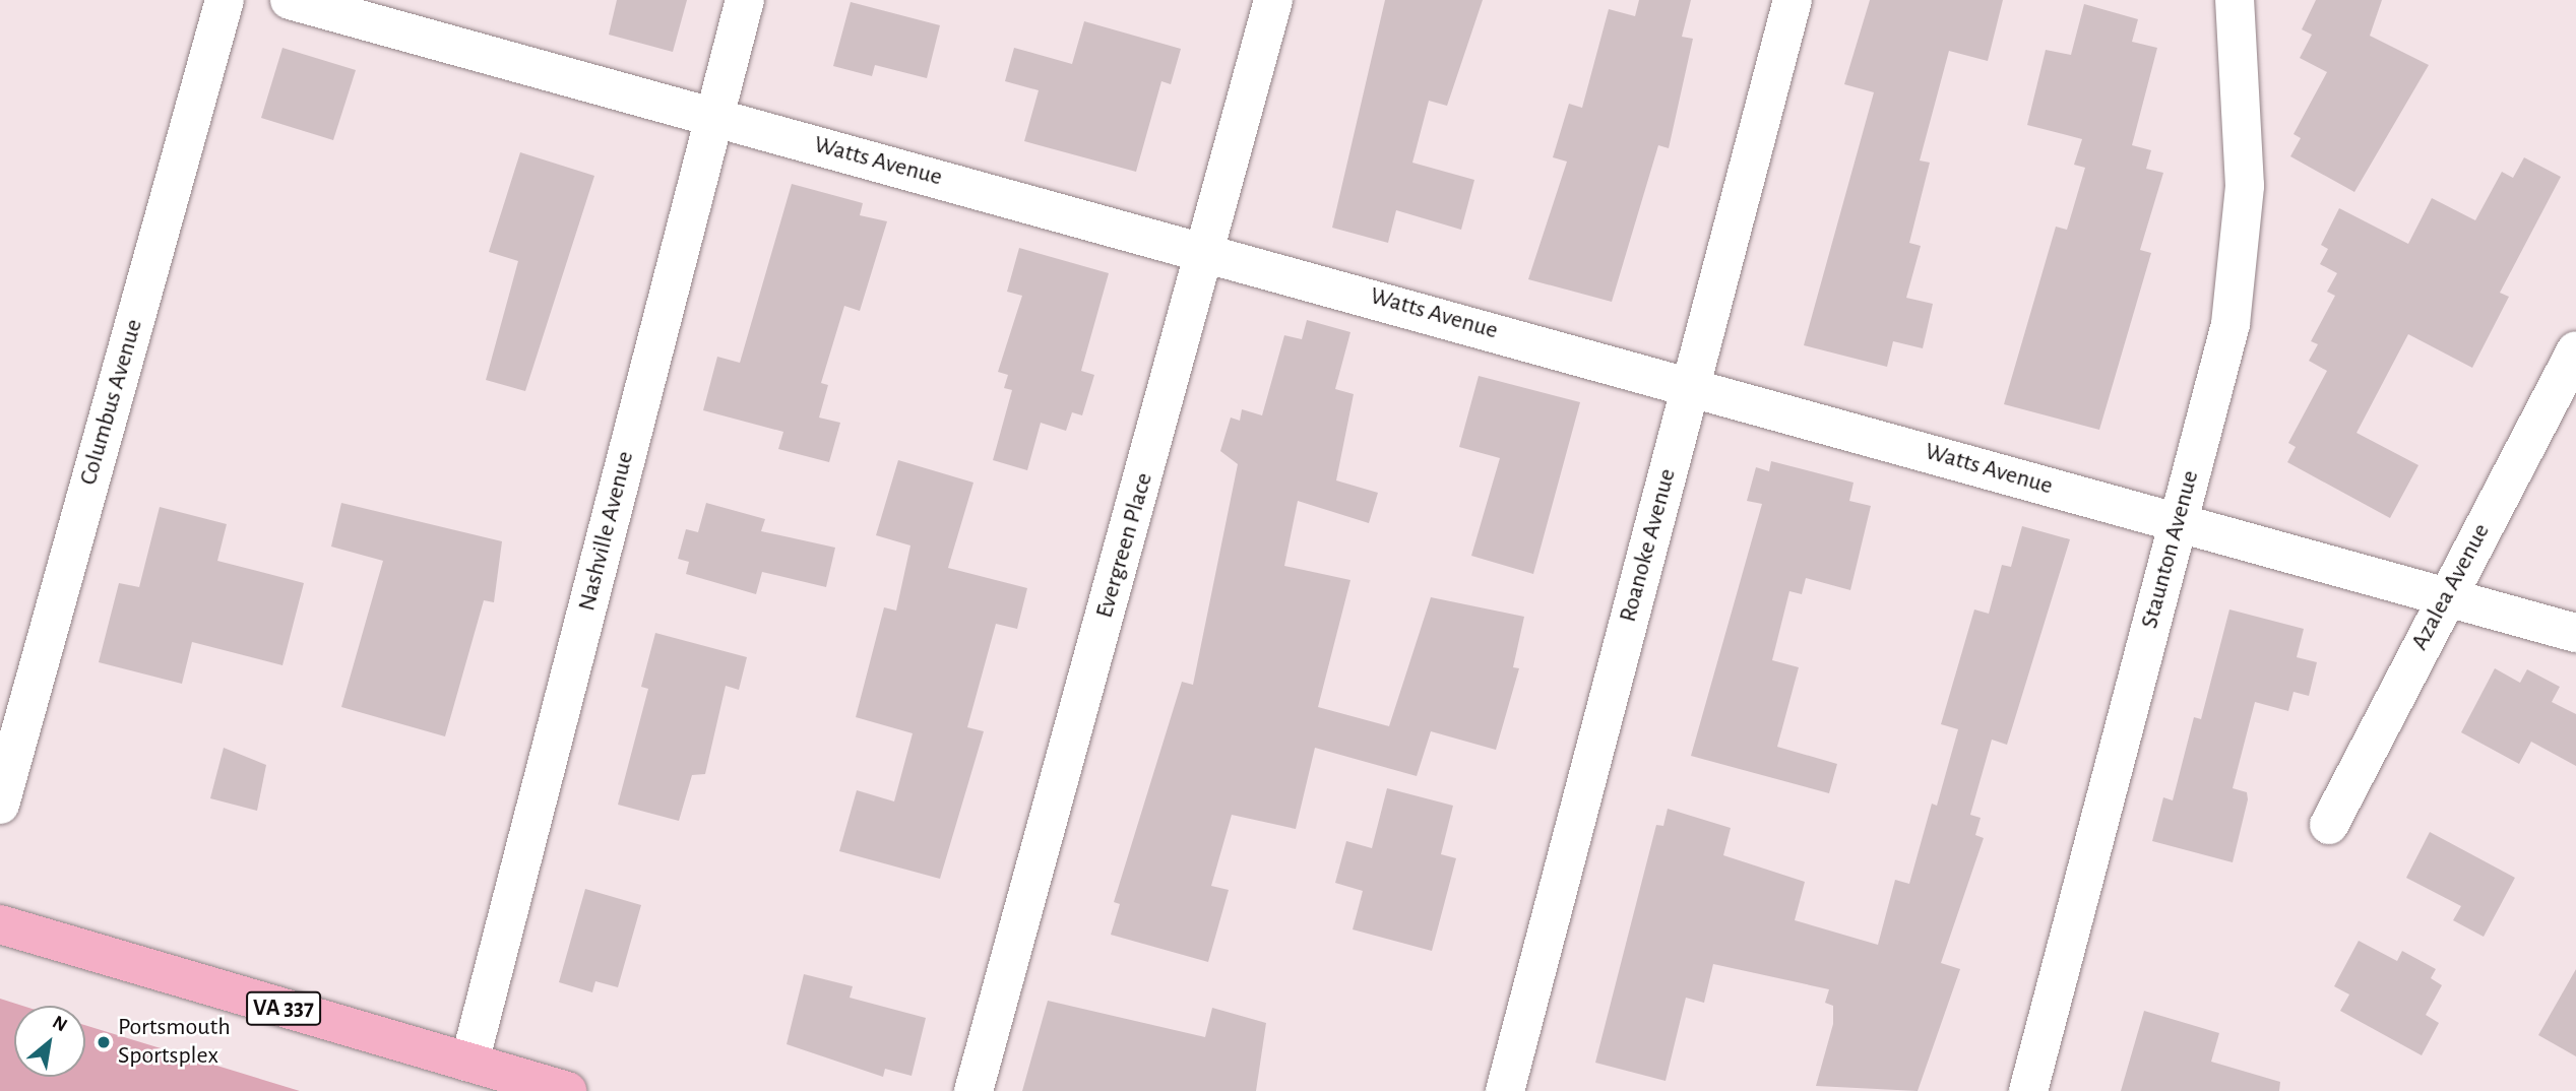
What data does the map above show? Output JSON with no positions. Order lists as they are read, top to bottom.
{
  "streets": {
    "main road": ["VA 337"],
    "street": [
      "Watts Avenue",
      "Columbus Avenue",
      "Nashville Avenue",
      "Evergreen Place",
      "Roanoke Avenue",
      "Staunton Avenue",
      "Azalea Avenue"
    ]
  },
  "crossings": [
    ["Watts Avenue", "Nashville Avenue"],
    ["Watts Avenue", "Evergreen Place"],
    ["Watts Avenue", "Roanoke Avenue"],
    ["Watts Avenue", "Staunton Avenue"],
    ["Watts Avenue", "Azalea Avenue"],
    ["Nashville Avenue", "VA 337"]
  ],
  "places": ["Portsmouth Sportsplex"],
  "north": "top right"
}
